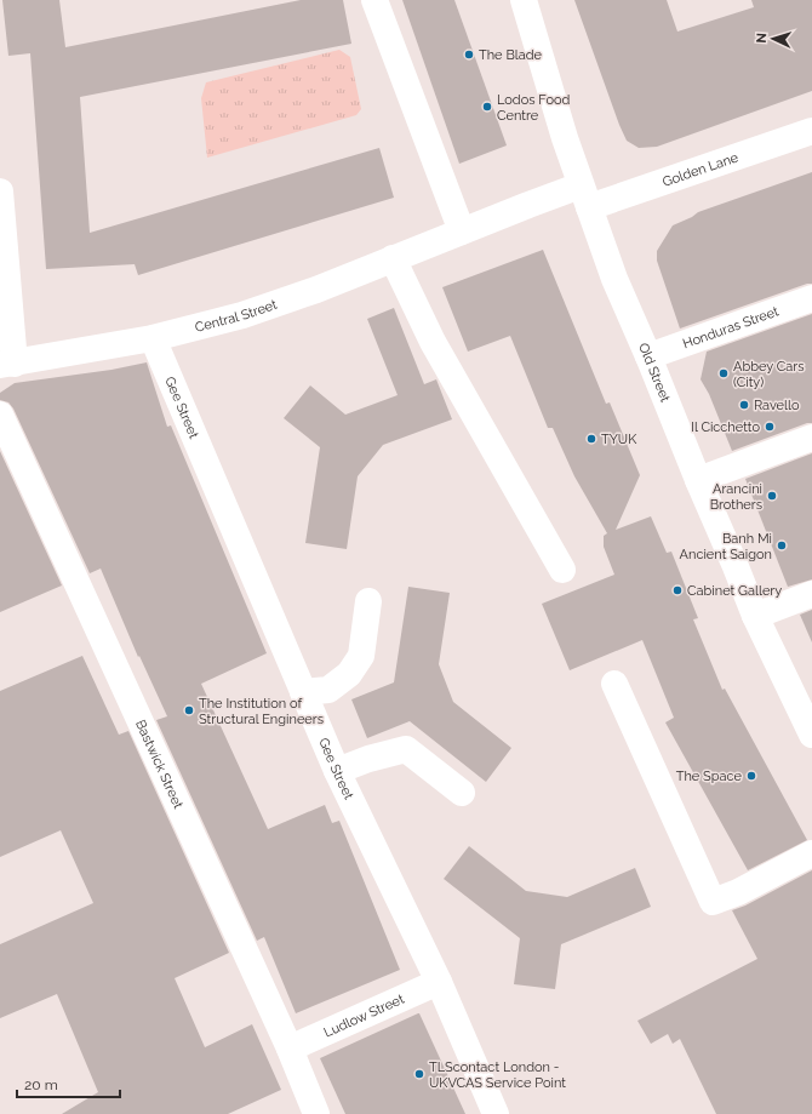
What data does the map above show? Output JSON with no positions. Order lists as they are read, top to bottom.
{
  "streets": {
    "street": [
      "Golden Lane",
      "Central Street",
      "Honduras Street",
      "Old Street",
      "Gee Street",
      "Bastwick Street",
      "Ludlow Street"
    ]
  },
  "crossings": [
    ["Golden Lane", "Central Street"],
    ["Golden Lane", "Old Street"],
    ["Central Street", "Old Street"],
    ["Central Street", "Gee Street"],
    ["Honduras Street", "Old Street"],
    ["Gee Street", "Ludlow Street"],
    ["Bastwick Street", "Ludlow Street"]
  ],
  "places": [
    "The Blade",
    "Lodos Food Centre",
    "Abbey Cars (City)",
    "Ravello",
    "Il Cicchetto",
    "TYUK",
    "Arancini Brothers",
    "Banh Mi Ancient Saigon",
    "Cabinet Gallery",
    "The Institution of Structural Engineers",
    "The Space",
    "TLScontact London - UKVCAS Service Point"
  ],
  "scale_bar": "20 m",
  "north": "left"
}
